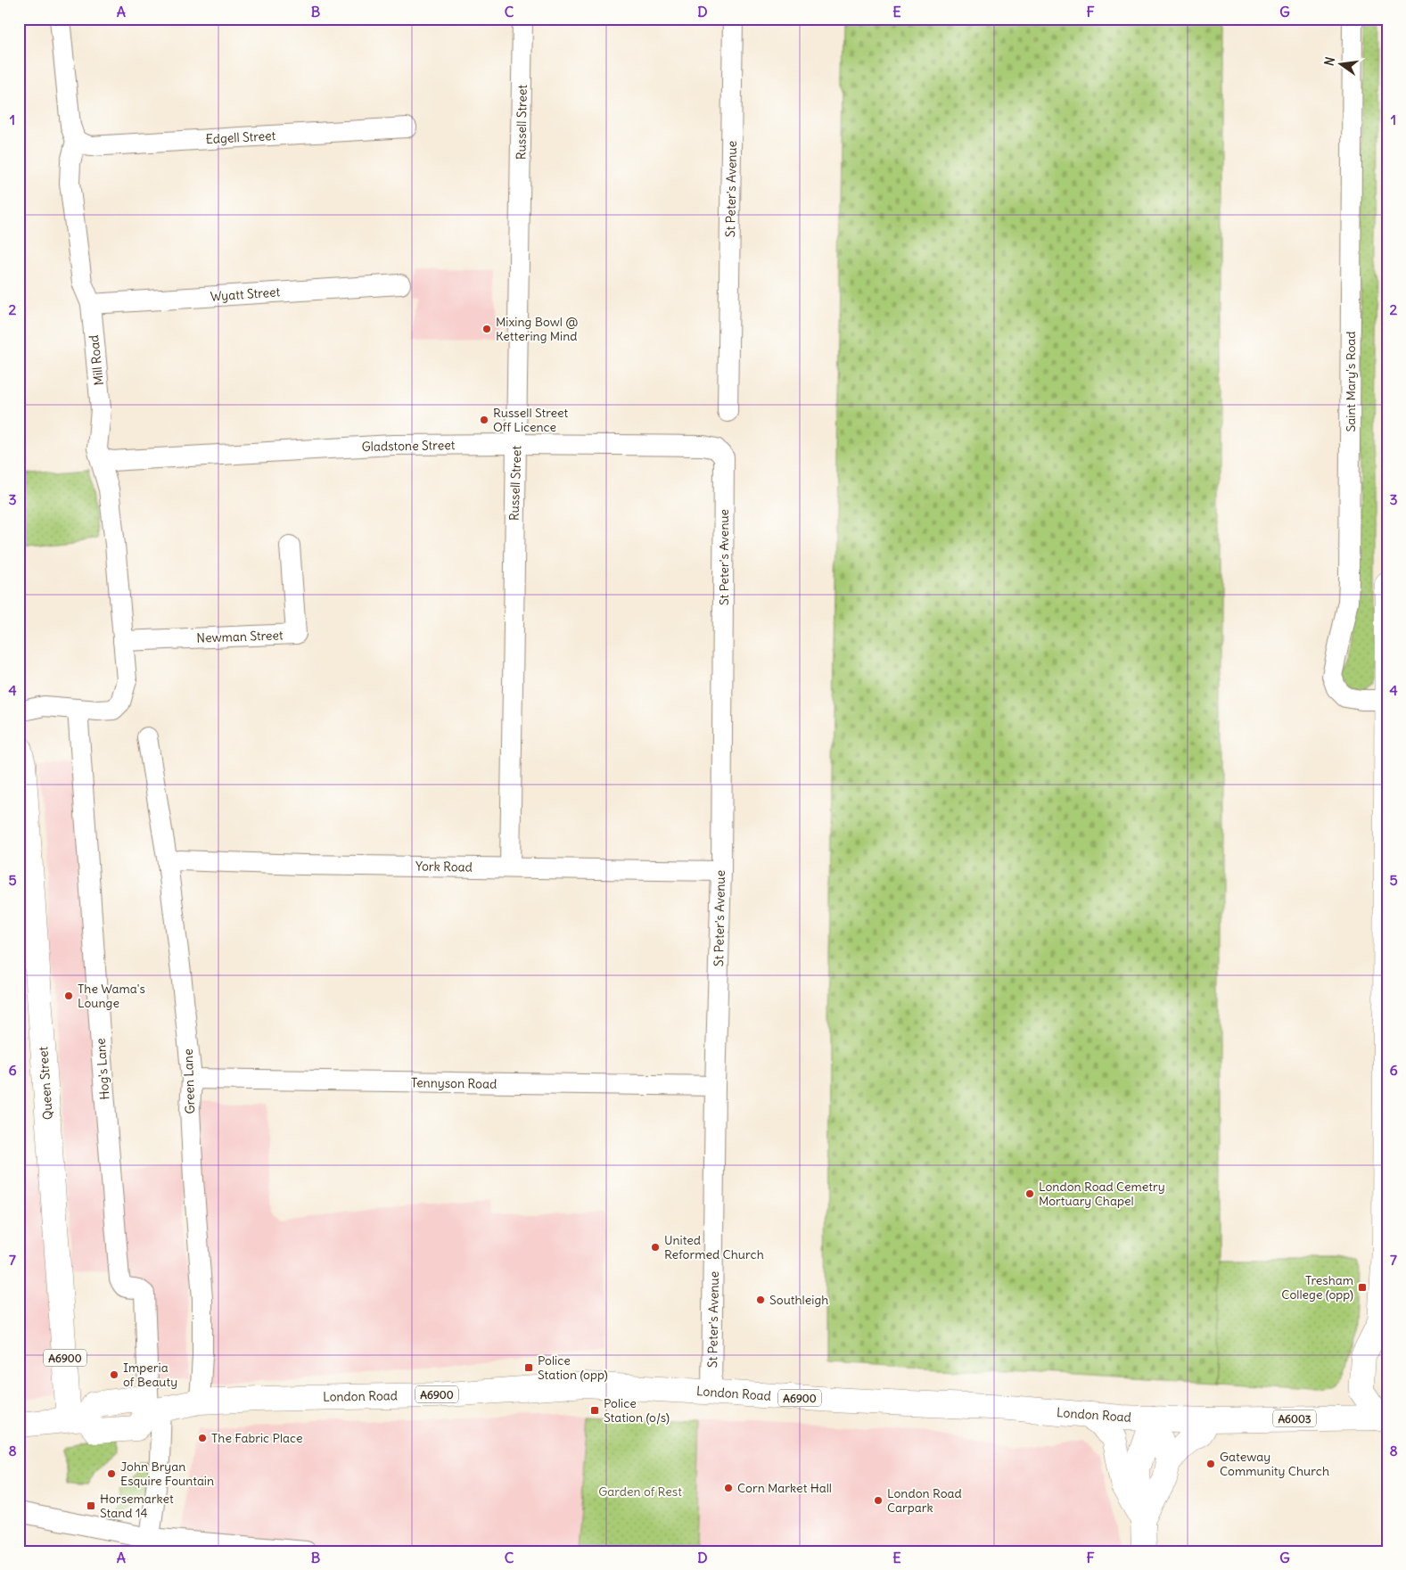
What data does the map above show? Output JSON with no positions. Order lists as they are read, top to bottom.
{
  "streets": {
    "main road": [
      "Queen Street",
      "A6900",
      "London Road",
      "A6003"
    ],
    "street": [
      "Russell Street",
      "Edgell Street",
      "St Peter's Avenue",
      "Wyatt Street",
      "Mill Road",
      "Saint Mary's Road",
      "Gladstone Street",
      "Newman Street",
      "York Road",
      "Hog's Lane",
      "Green Lane",
      "Tennyson Road"
    ]
  },
  "crossings": [
    ["Russell Street", "Gladstone Street"],
    ["Russell Street", "York Road"],
    ["Edgell Street", "Mill Road"],
    ["St Peter's Avenue", "Gladstone Street"],
    ["St Peter's Avenue", "York Road"],
    ["St Peter's Avenue", "Tennyson Road"],
    ["St Peter's Avenue", "London Road"],
    ["Wyatt Street", "Mill Road"],
    ["Mill Road", "Gladstone Street"],
    ["Mill Road", "Newman Street"],
    ["Mill Road", "Hog's Lane"],
    ["York Road", "Green Lane"],
    ["Hog's Lane", "London Road"],
    ["Green Lane", "Tennyson Road"],
    ["Green Lane", "London Road"]
  ],
  "parks": ["Garden of Rest"],
  "places": {
    "other": [
      "Mixing Bowl @ Kettering Mind",
      "Russell Street Off Licence",
      "The Wama's Lounge",
      "London Road Cemetry Mortuary Chapel",
      "United Reformed Church",
      "Southleigh",
      "Imperia of Beauty",
      "The Fabric Place",
      "Gateway Community Church",
      "John Bryan Esquire Fountain",
      "Corn Market Hall",
      "London Road Carpark"
    ],
    "transit": [
      "Tresham College (opp)",
      "Police Station (opp)",
      "Police Station (o/s)",
      "Horsemarket Stand 14"
    ]
  },
  "north": "left",
  "grid": {
    "columns": [
      "A",
      "B",
      "C",
      "D",
      "E",
      "F",
      "G"
    ],
    "rows": [
      "1",
      "2",
      "3",
      "4",
      "5",
      "6",
      "7",
      "8"
    ]
  }
}
